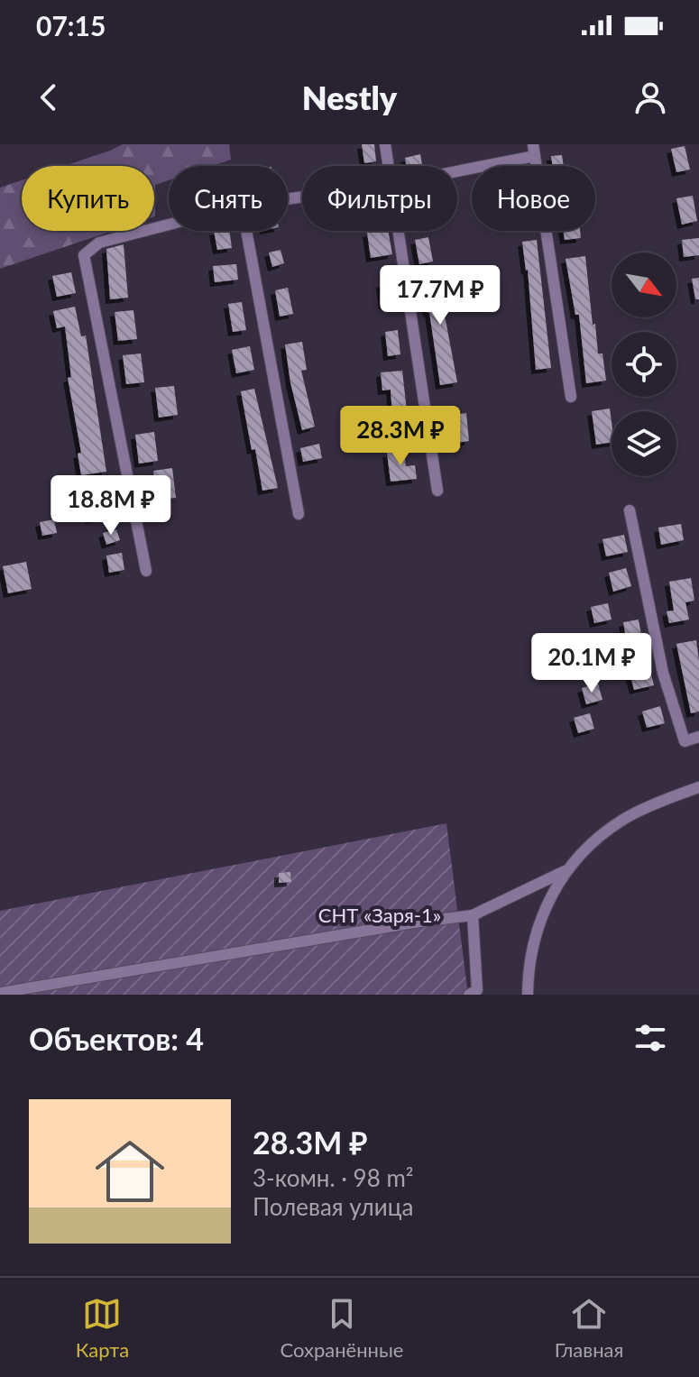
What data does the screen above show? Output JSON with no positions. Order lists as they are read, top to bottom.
{
  "parks": ["СНТ «Заря-1»"],
  "north": "bottom right",
  "page": {
    "status": "07:15",
    "header": "Nestly",
    "chip": [
      "Купить",
      "Снять",
      "Фильтры",
      "Новое"
    ],
    "price": [
      "17.7M ₽",
      "28.3M ₽",
      "18.8M ₽",
      "20.1M ₽"
    ],
    "heading": "Объектов: 4",
    "list": [
      {
        "name": "28.3M ₽",
        "note": "3-комн. · 98 m² · Полевая улица"
      }
    ],
    "tabs": ["Карта", "Сохранённые", "Главная"]
  }
}
